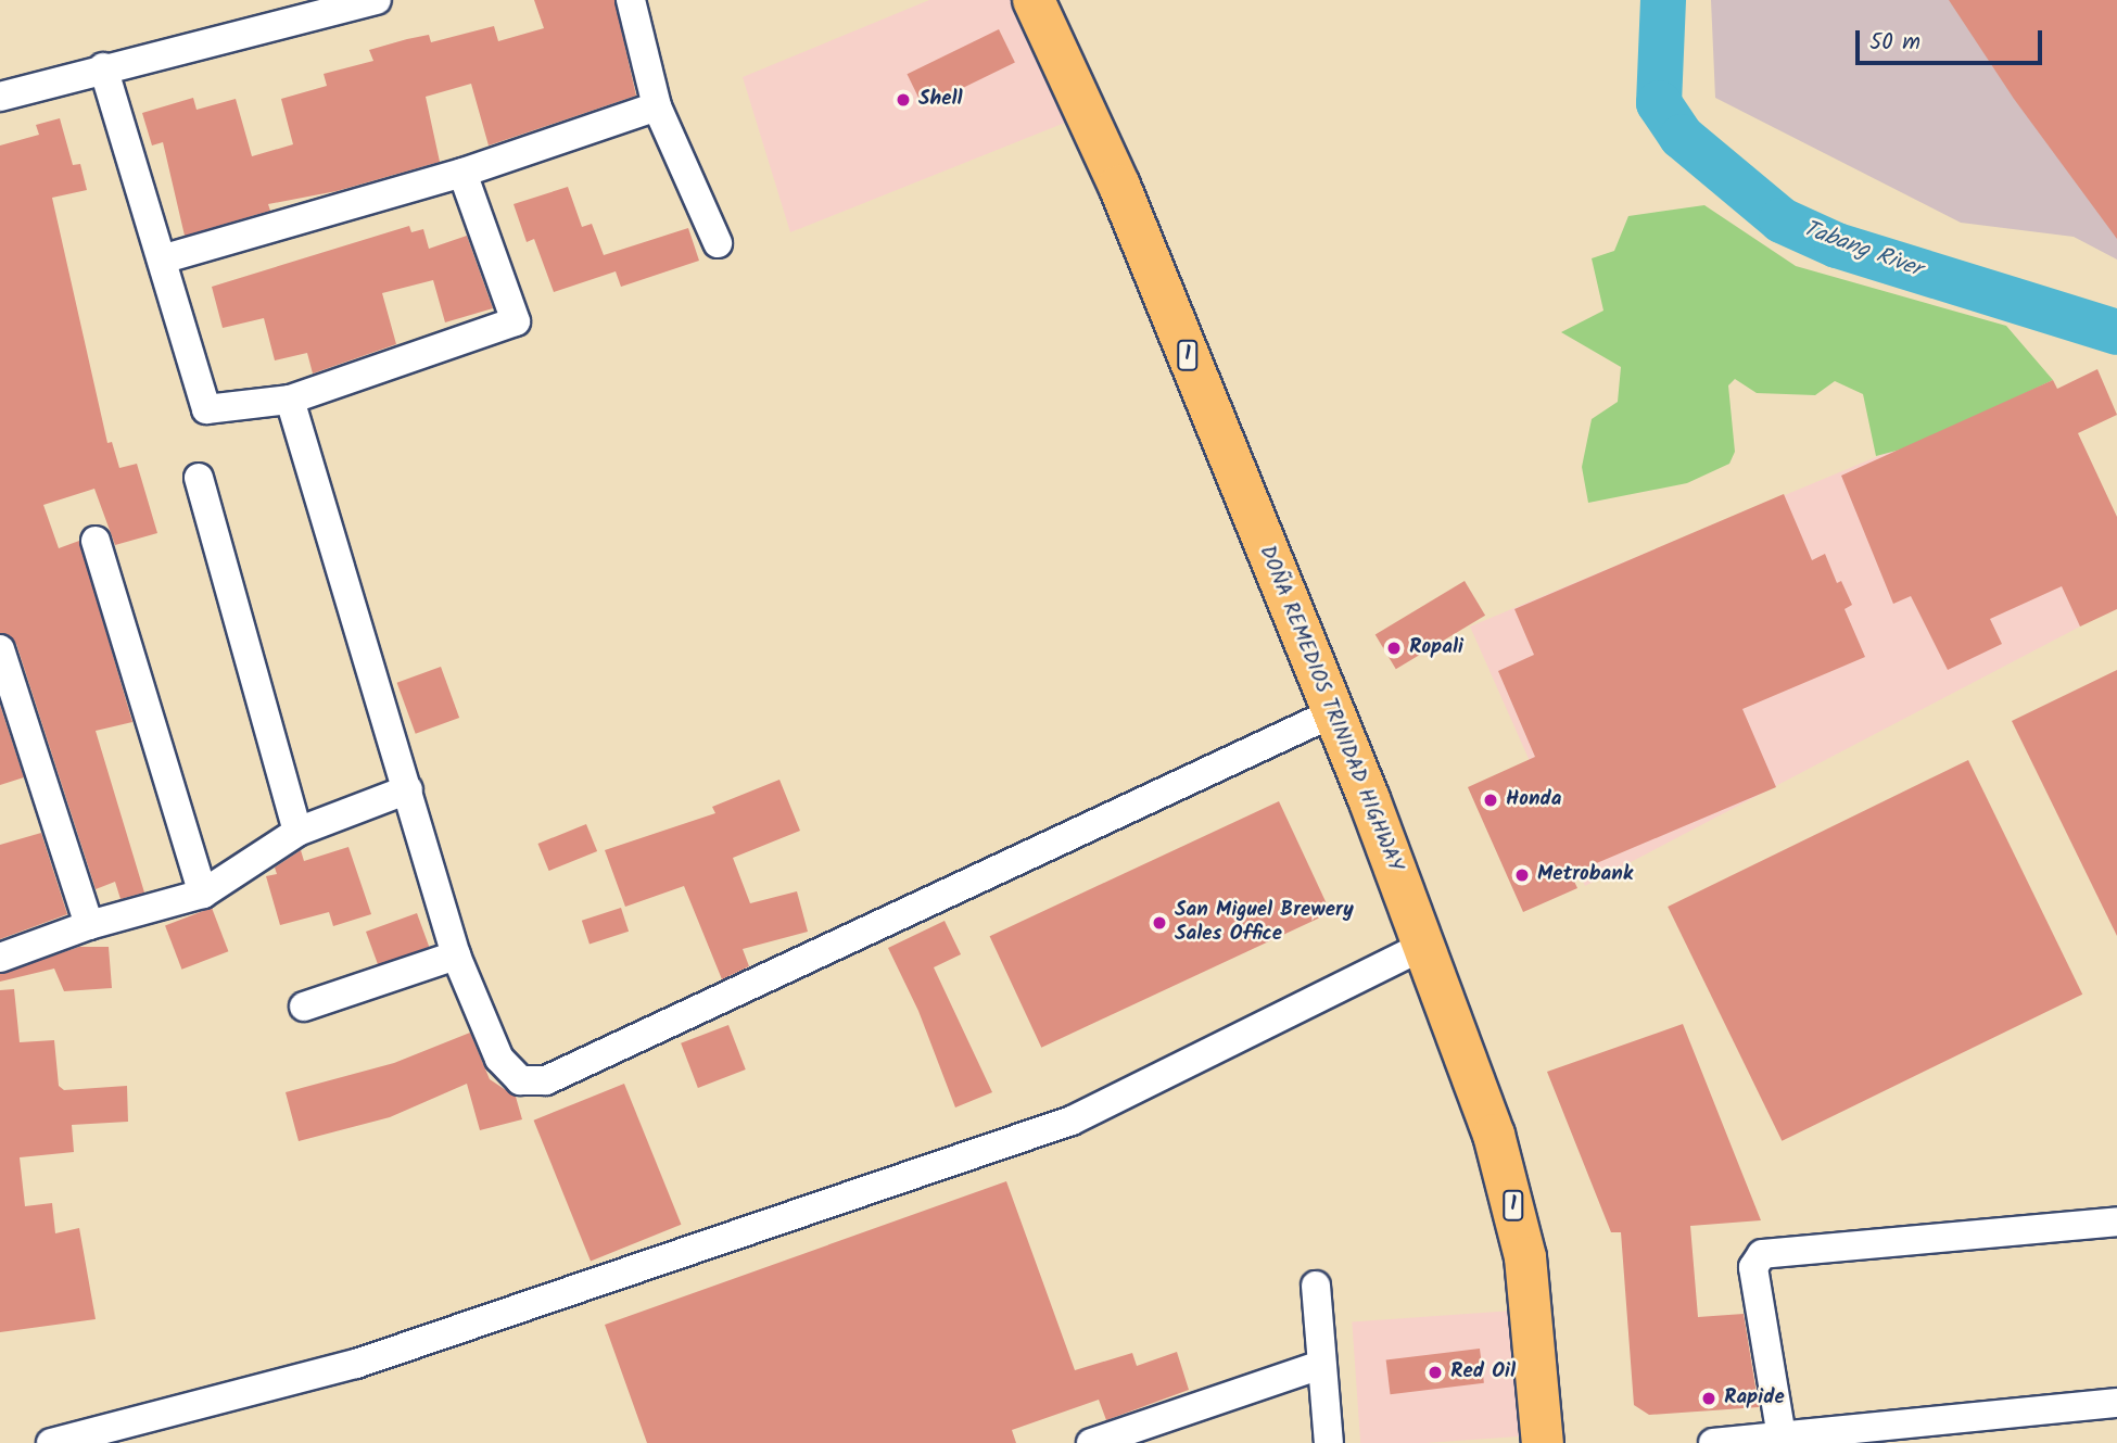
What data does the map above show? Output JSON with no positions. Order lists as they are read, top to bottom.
{
  "streets": {
    "highway": ["1", "DOÑA REMEDIOS TRINIDAD HIGHWAY"]
  },
  "water": ["Tabang River"],
  "places": [
    "Shell",
    "Ropali",
    "Honda",
    "Metrobank",
    "San Miguel Brewery Sales Office",
    "Red Oil",
    "Rapide"
  ],
  "scale_bar": "50 m"
}
